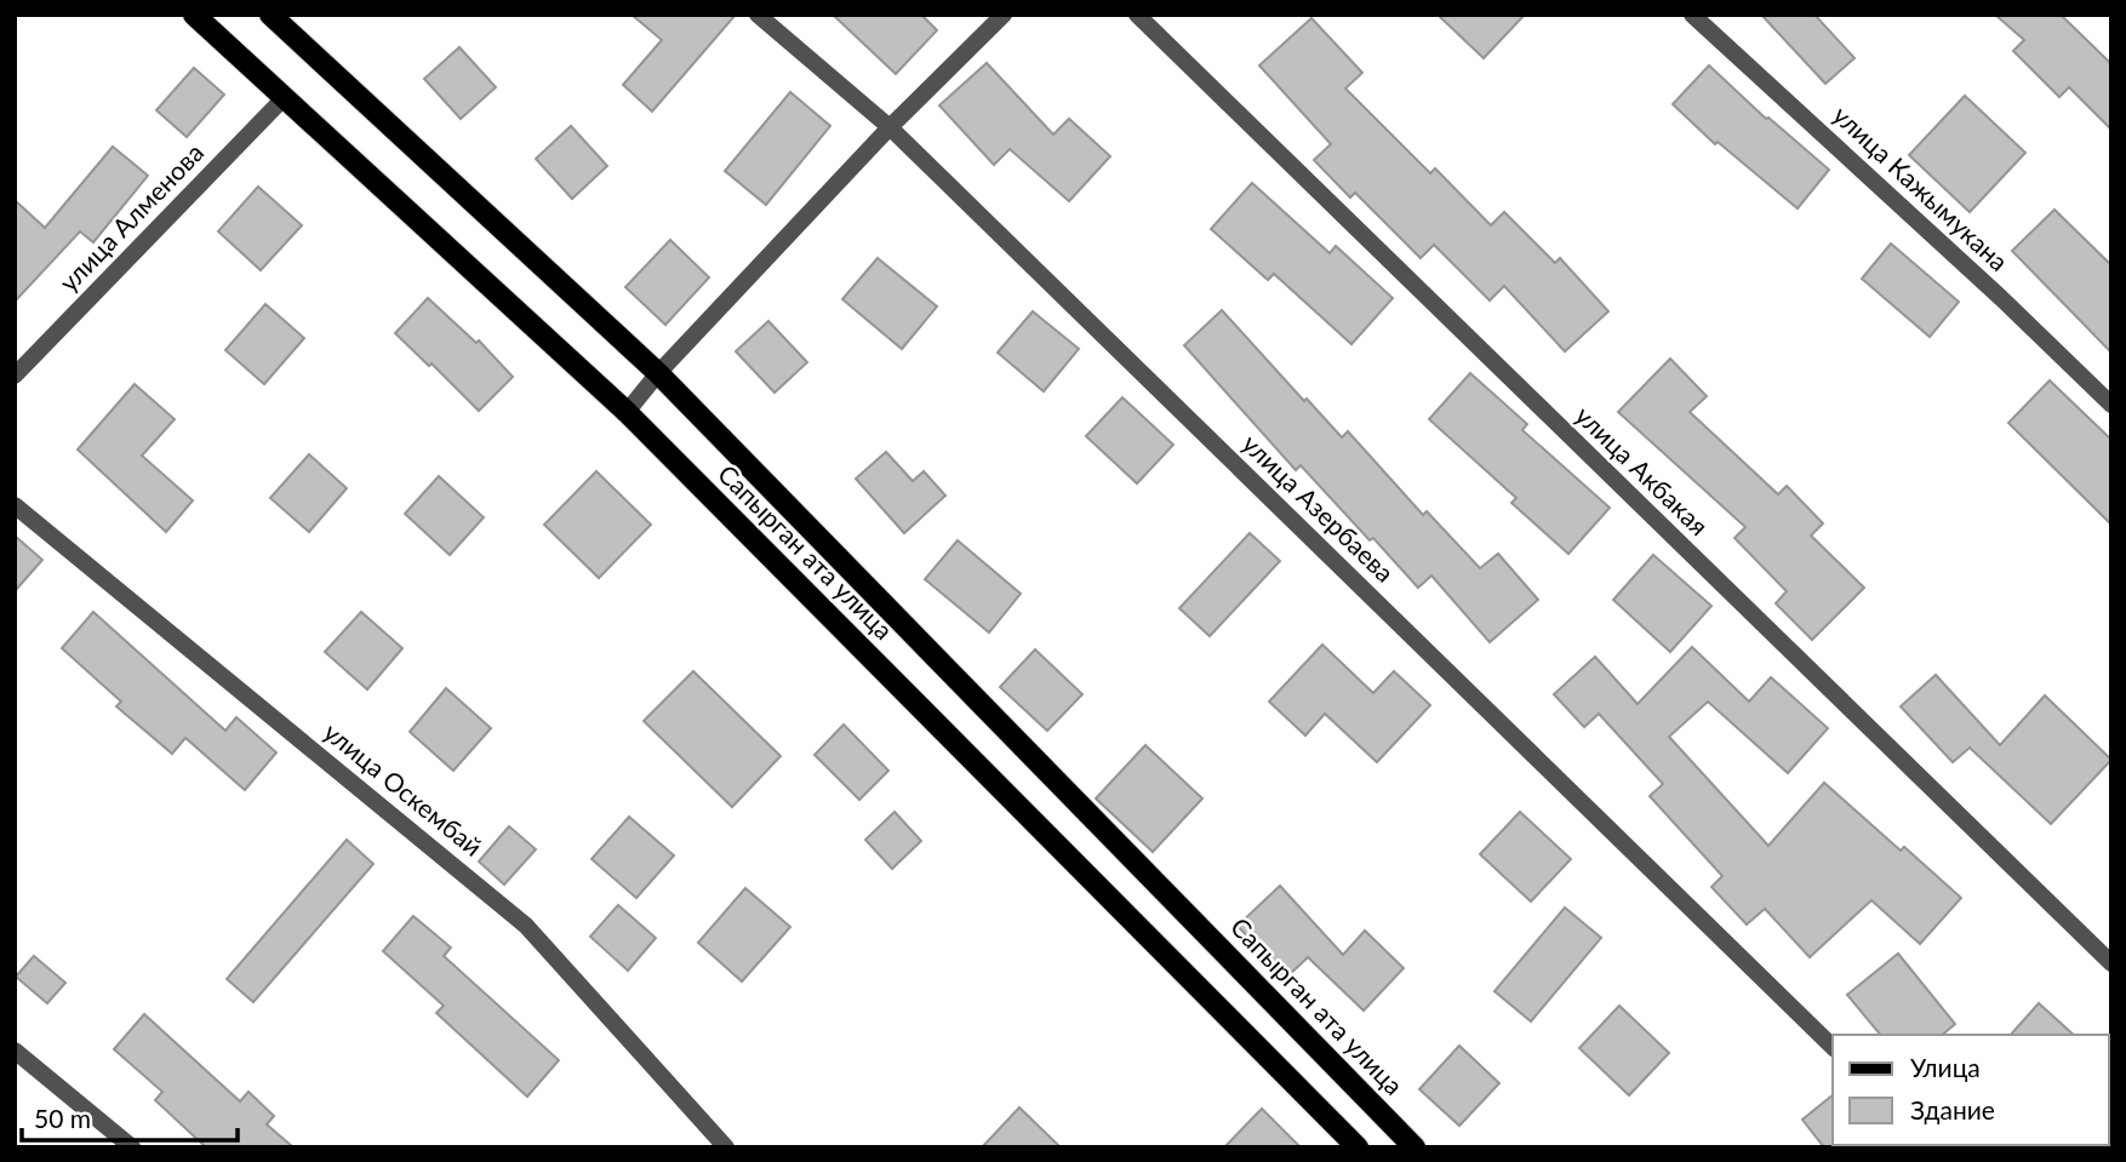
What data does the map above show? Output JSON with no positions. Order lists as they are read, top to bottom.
{
  "streets": {
    "main road": ["Сапырган ата улица"],
    "street": [
      "улица Кажымукана",
      "улица Алменова",
      "улица Акбакая",
      "улица Азербаева",
      "улица Оскембай"
    ]
  },
  "crossings": [
    ["улица Алменова", "Сапырган ата улица"]
  ],
  "legend": ["Улица", "Здание"],
  "scale_bar": "50 m"
}
